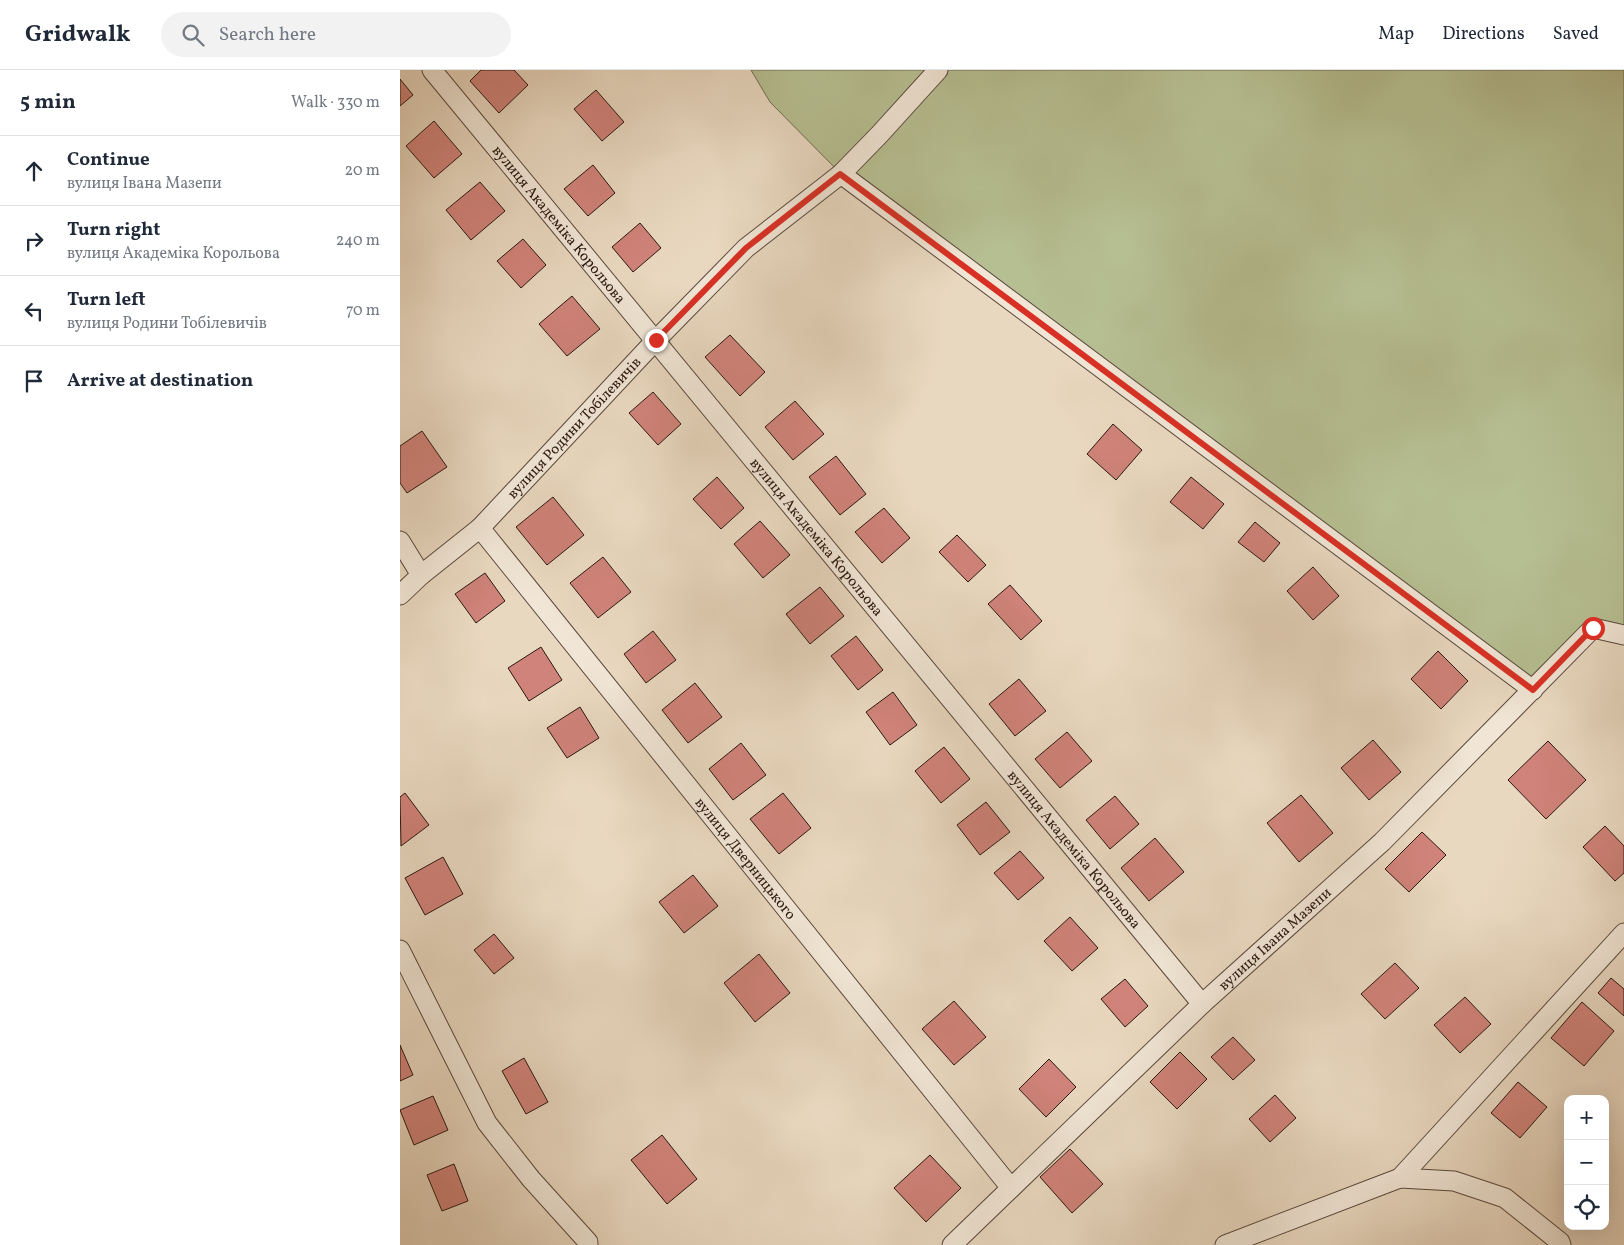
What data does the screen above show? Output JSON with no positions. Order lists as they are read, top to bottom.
{
  "streets": {
    "street": [
      "вулиця Академіка Корольова",
      "вулиця Родини Тобілевичів",
      "вулиця Дверницького",
      "вулиця Івана Мазепи"
    ]
  },
  "crossings": [
    ["вулиця Академіка Корольова", "вулиця Родини Тобілевичів"],
    ["вулиця Академіка Корольова", "вулиця Івана Мазепи"],
    ["вулиця Родини Тобілевичів", "вулиця Дверницького"],
    ["вулиця Дверницького", "вулиця Івана Мазепи"]
  ],
  "page": {
    "header": "Gridwalk",
    "search": "Search here",
    "nav": ["Map", "Directions", "Saved"],
    "heading": ["5 min", "Walk · 330 m"],
    "list": [
      ["Continue", "вулиця Івана Мазепи", "20 m"],
      ["Turn right", "вулиця Академіка Корольова", "240 m"],
      ["Turn left", "вулиця Родини Тобілевичів", "70 m"],
      "Arrive at destination"
    ],
    "map_buttons": ["+", "−"]
  }
}
